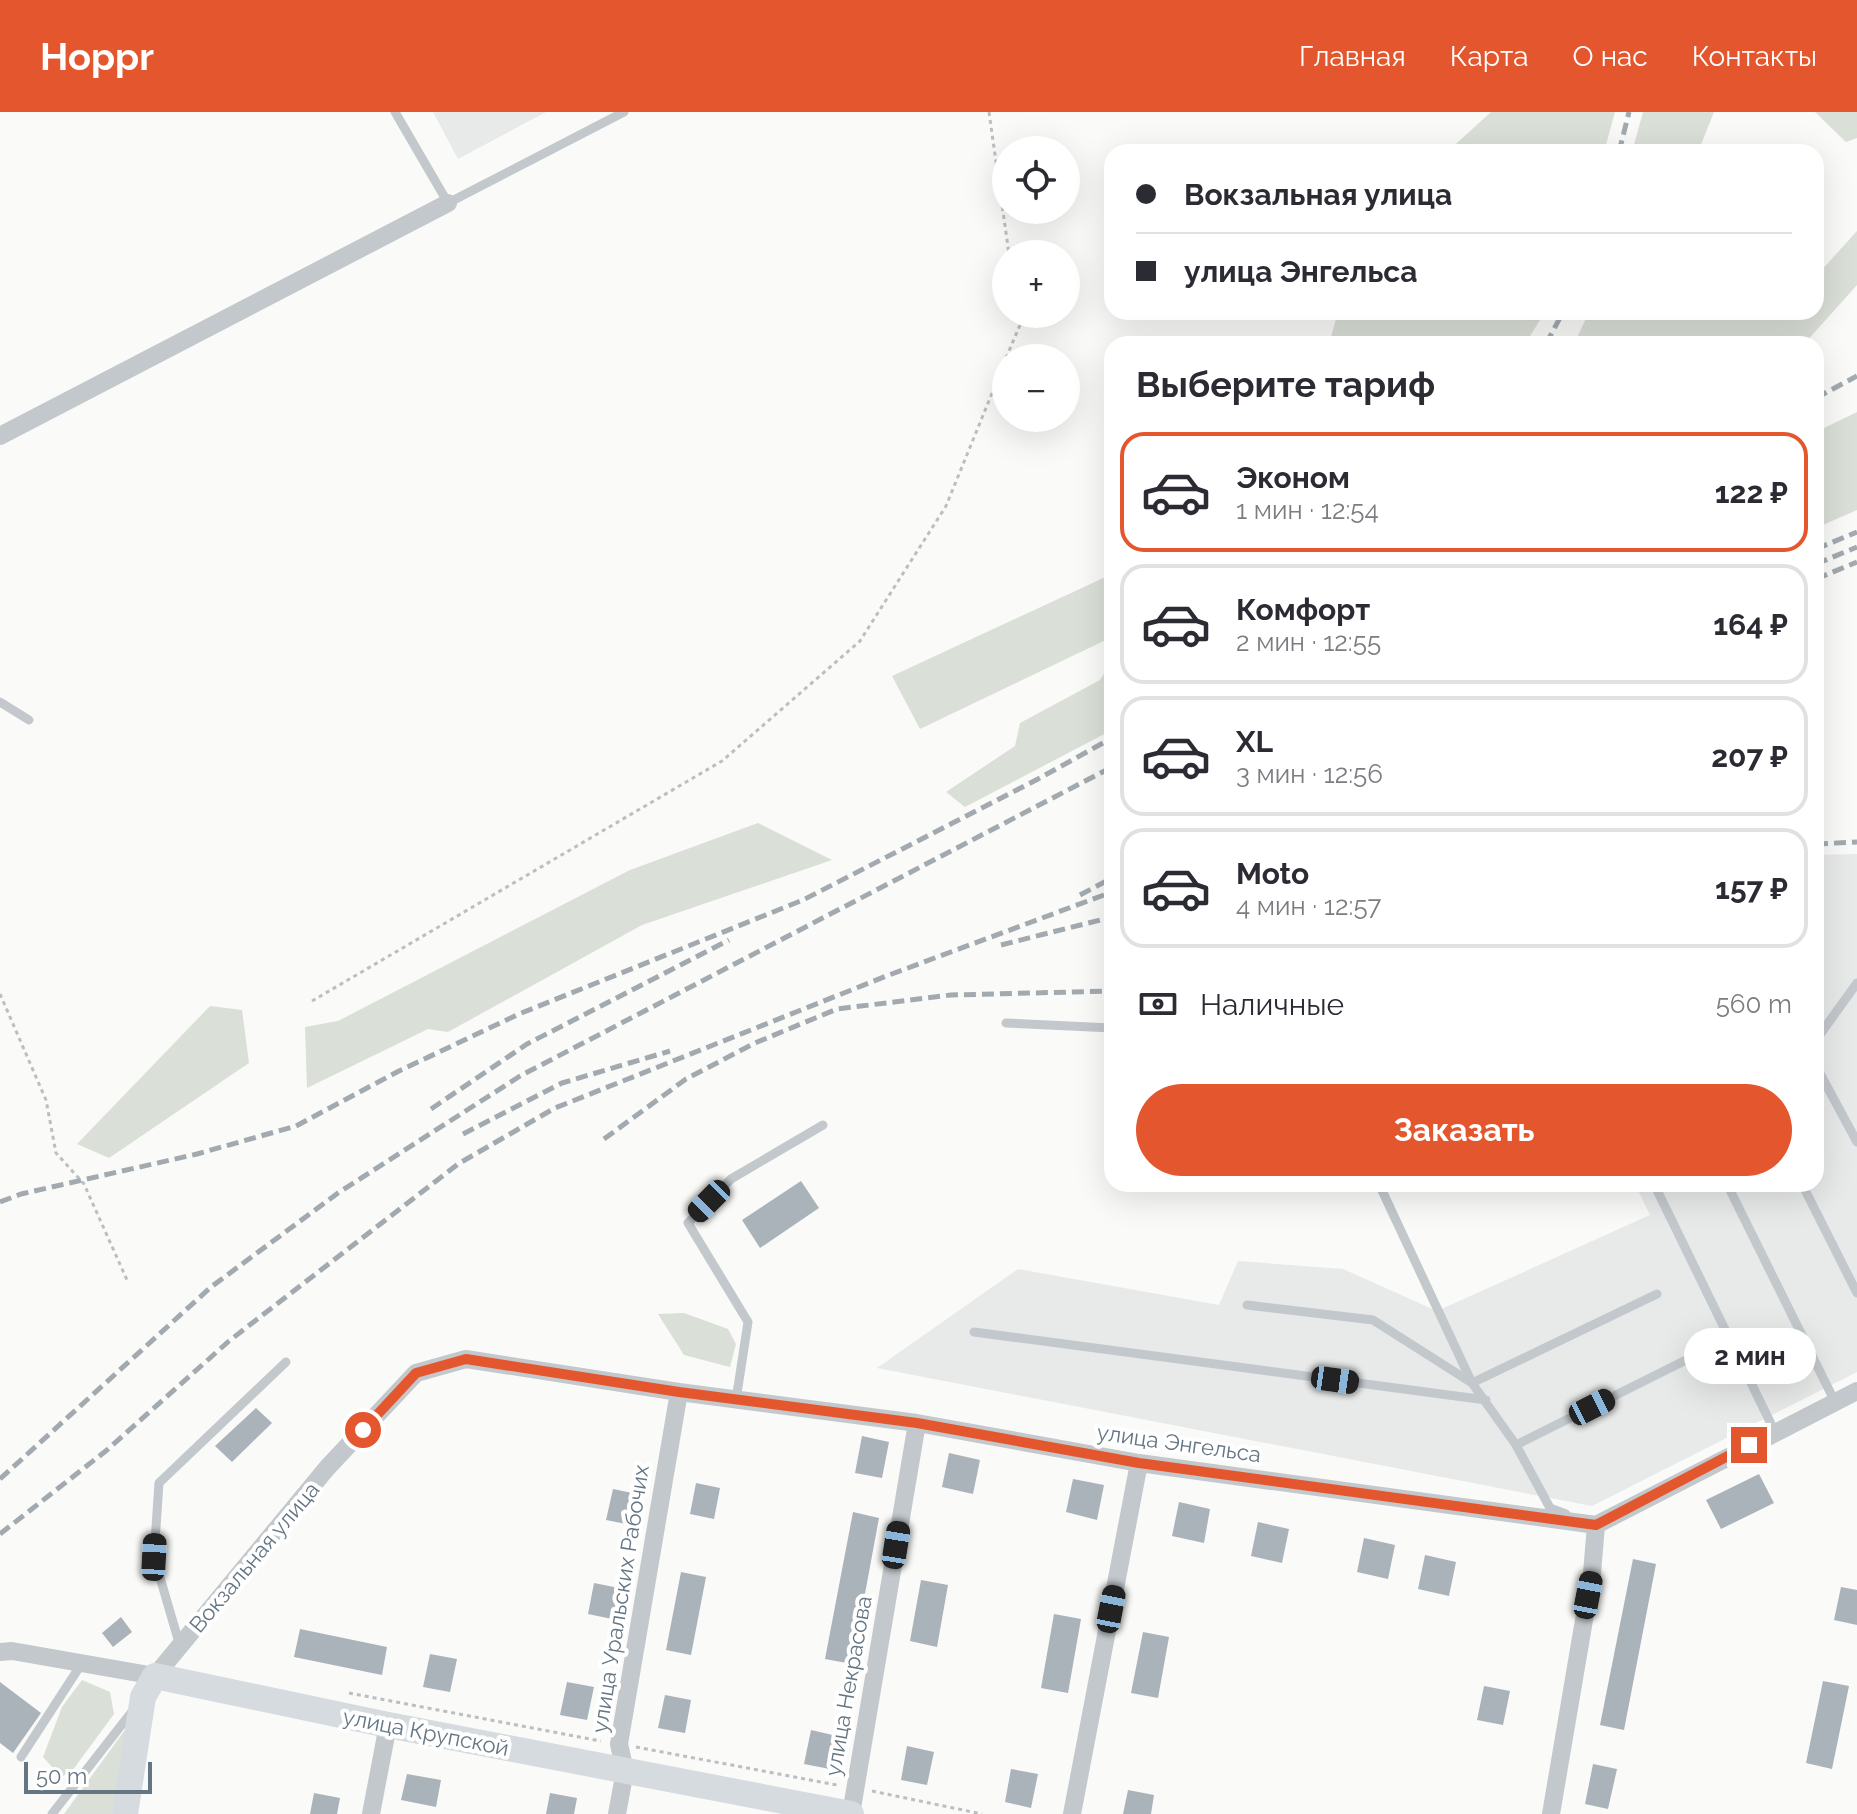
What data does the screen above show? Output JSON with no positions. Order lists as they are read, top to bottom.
{
  "streets": {
    "main road": ["улица Крупской"],
    "street": [
      "улица Энгельса",
      "Вокзальная улица",
      "улица Уральских Рабочих",
      "улица Некрасова"
    ]
  },
  "crossings": [
    ["улица Энгельса", "Вокзальная улица"],
    ["улица Энгельса", "улица Уральских Рабочих"],
    ["улица Энгельса", "улица Некрасова"],
    ["Вокзальная улица", "улица Крупской"],
    ["улица Уральских Рабочих", "улица Крупской"],
    ["улица Некрасова", "улица Крупской"]
  ],
  "scale_bar": "50 m",
  "page": {
    "header": "Hoppr",
    "nav": [
      "Главная",
      "Карта",
      "О нас",
      "Контакты"
    ],
    "map_buttons": ["+", "−"],
    "banner": ["Вокзальная улица", "улица Энгельса"],
    "heading": "Выберите тариф",
    "list": [
      {
        "name": "Эконом",
        "note": "1 мин · 12:54",
        "value": "122 ₽"
      },
      {
        "name": "Комфорт",
        "note": "2 мин · 12:55",
        "value": "164 ₽"
      },
      {
        "name": "XL",
        "note": "3 мин · 12:56",
        "value": "207 ₽"
      },
      {
        "name": "Moto",
        "note": "4 мин · 12:57",
        "value": "157 ₽"
      }
    ],
    "pay": ["Наличные", "560 m"],
    "buttons": "Заказать",
    "bubble": "2 мин",
    "scale": "50 m"
  }
}
